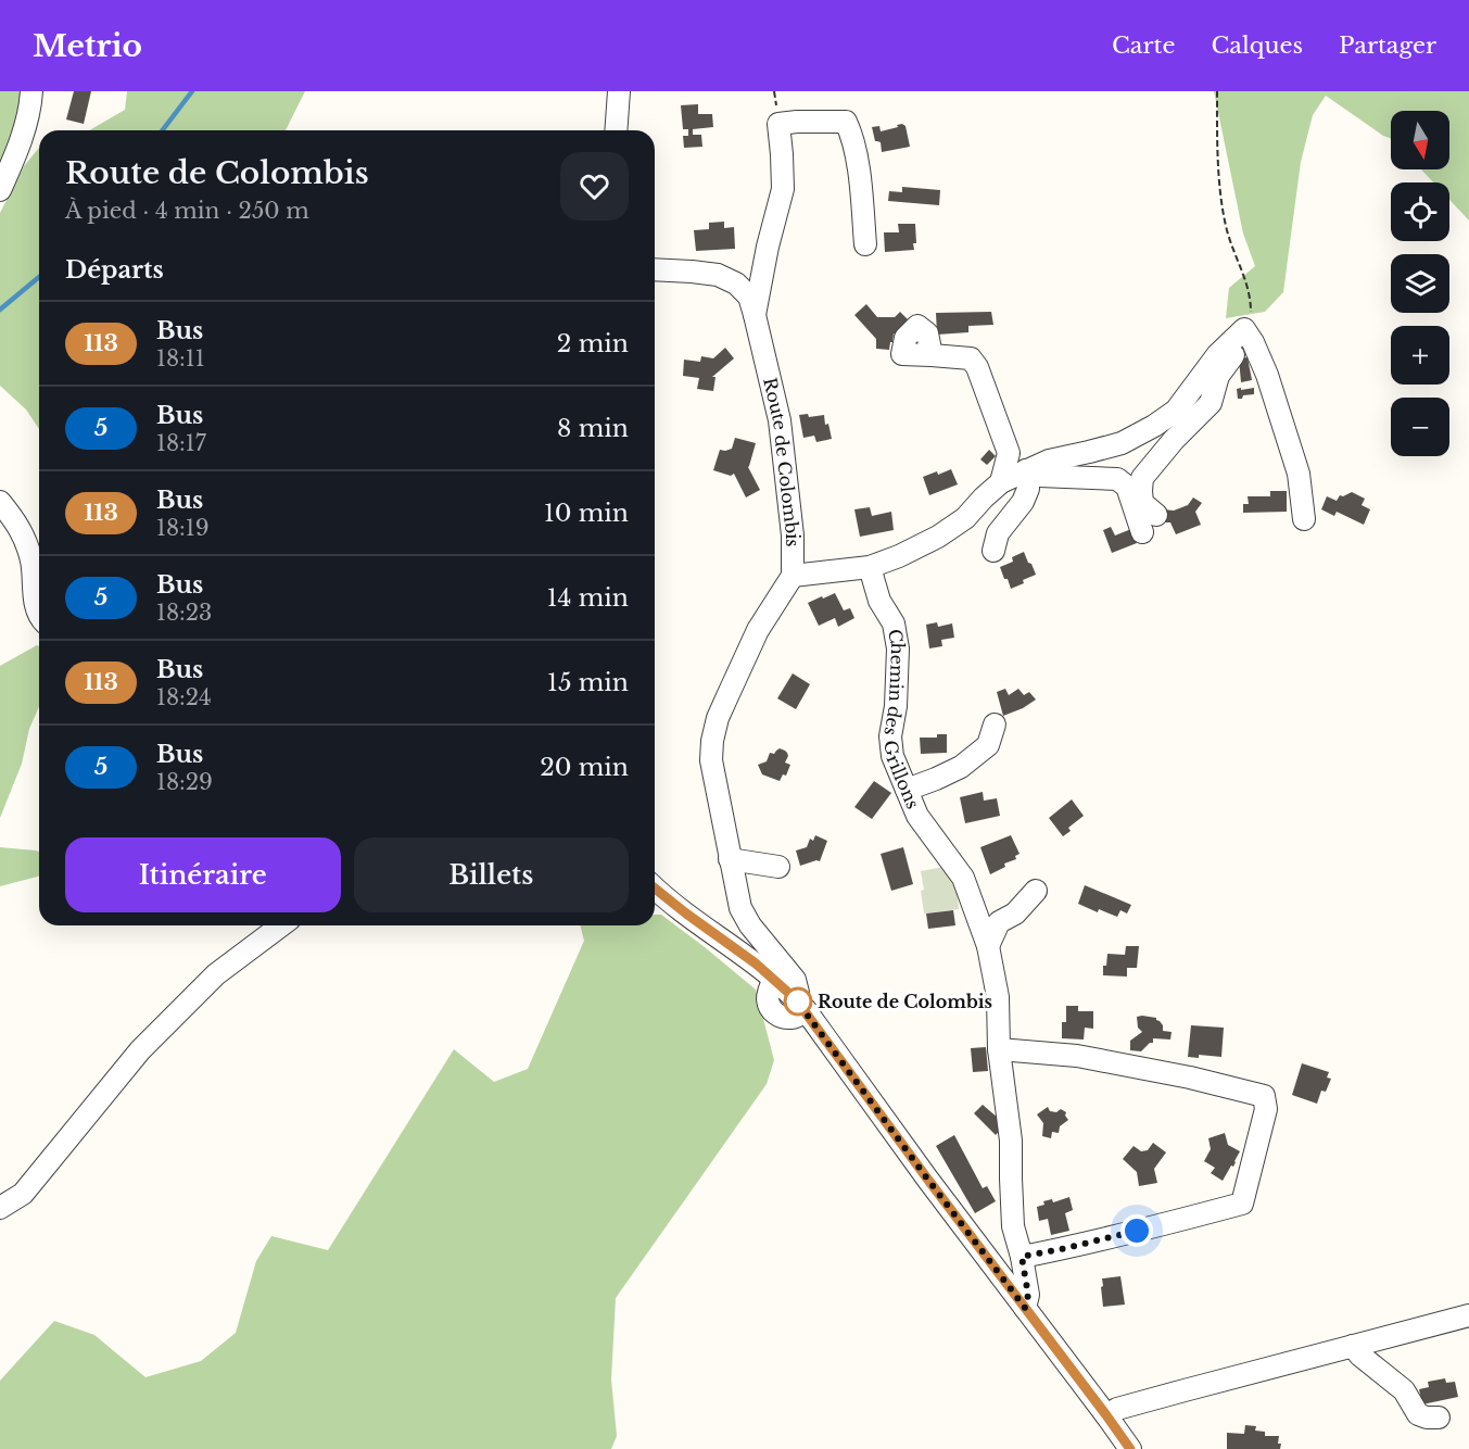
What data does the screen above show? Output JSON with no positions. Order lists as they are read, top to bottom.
{
  "streets": {
    "street": ["Route de Colombis", "Chemin des Grillons"]
  },
  "places": ["Route de Colombis"],
  "lines": ["bus line 113"],
  "north": "bottom",
  "page": {
    "header": "Metrio",
    "nav": ["Carte", "Calques", "Partager"],
    "map_buttons": ["+", "−"],
    "heading": [
      ["Route de Colombis", "À pied · 4 min · 250 m"],
      "Départs"
    ],
    "list": [
      {
        "mark": "113",
        "name": "Bus",
        "note": "18:11",
        "value": "2 min"
      },
      {
        "mark": "5",
        "name": "Bus",
        "note": "18:17",
        "value": "8 min"
      },
      {
        "mark": "113",
        "name": "Bus",
        "note": "18:19",
        "value": "10 min"
      },
      {
        "mark": "5",
        "name": "Bus",
        "note": "18:23",
        "value": "14 min"
      },
      {
        "mark": "113",
        "name": "Bus",
        "note": "18:24",
        "value": "15 min"
      },
      {
        "mark": "5",
        "name": "Bus",
        "note": "18:29",
        "value": "20 min"
      }
    ],
    "buttons": ["Itinéraire", "Billets"]
  }
}
